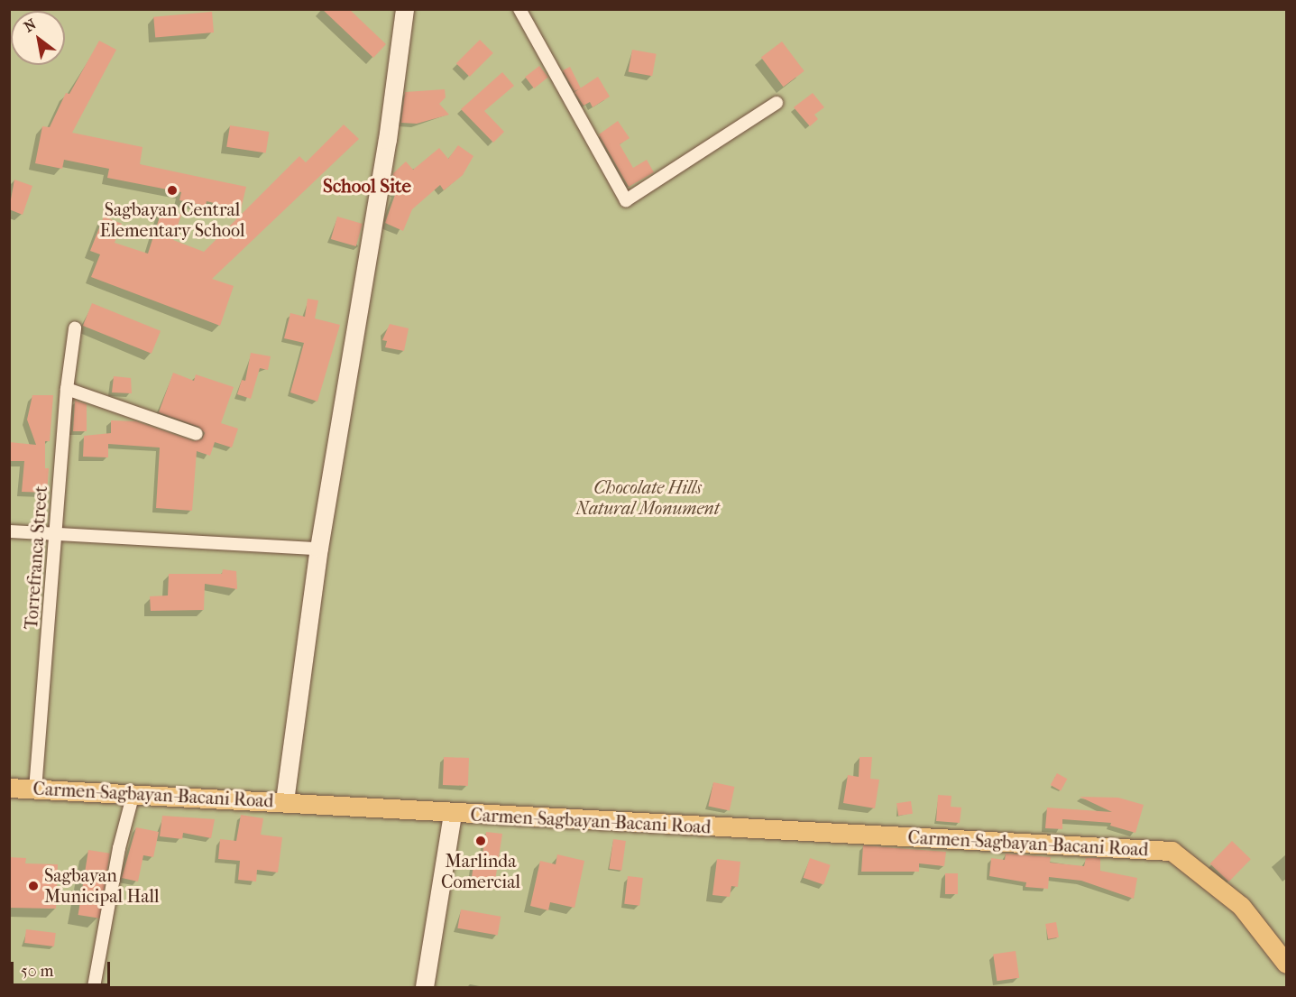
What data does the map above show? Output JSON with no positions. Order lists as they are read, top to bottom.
{
  "streets": {
    "main road": ["Carmen-Sagbayan-Bacani Road"],
    "street": ["Torrefranca Street"]
  },
  "crossings": [
    ["Torrefranca Street", "Carmen-Sagbayan-Bacani Road"]
  ],
  "districts": ["School Site"],
  "parks": ["Chocolate Hills Natural Monument"],
  "places": ["Sagbayan Central Elementary School", "Marlinda Comercial", "Sagbayan Municipal Hall"],
  "scale_bar": "50 m",
  "north": "top left"
}
